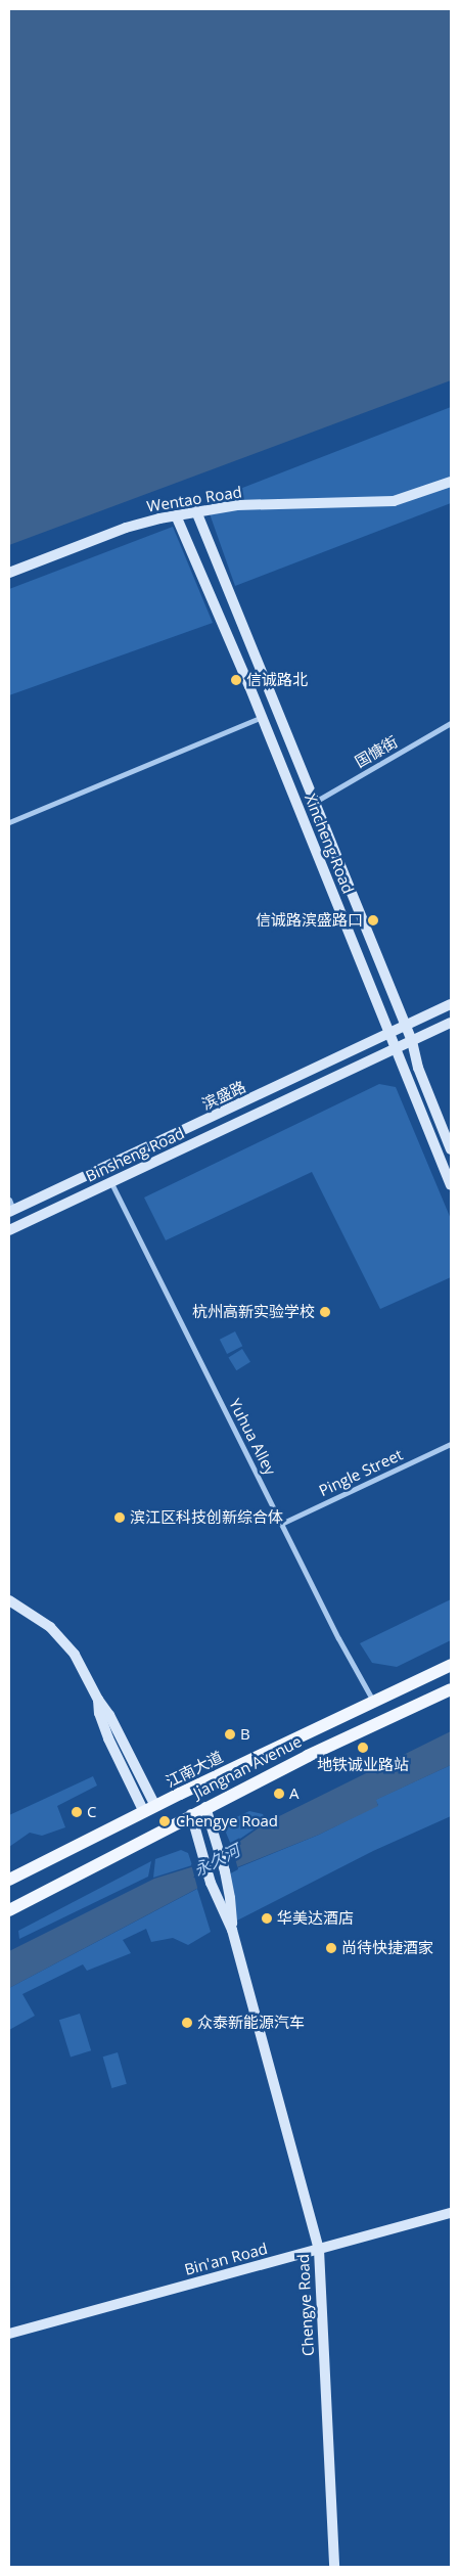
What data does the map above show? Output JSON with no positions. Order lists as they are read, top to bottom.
{
  "streets": {
    "main road": [
      "Wentao Road",
      "Xincheng Road",
      "滨盛路",
      "Binsheng Road",
      "Jiangnan Avenue",
      "江南大道",
      "Bin'an Road",
      "Chengye Road"
    ],
    "street": ["国慷街", "Yuhua Alley", "Pingle Street"]
  },
  "crossings": [
    ["Wentao Road", "Xincheng Road"],
    ["国慷街", "Xincheng Road"],
    ["Xincheng Road", "滨盛路"],
    ["Xincheng Road", "Binsheng Road"],
    ["Binsheng Road", "Yuhua Alley"],
    ["Yuhua Alley", "Pingle Street"],
    ["Yuhua Alley", "江南大道"],
    ["Jiangnan Avenue", "Chengye Road"],
    ["Bin'an Road", "Chengye Road"]
  ],
  "water": ["永久河"],
  "places": [
    "信诚路北",
    "信诚路滨盛路口",
    "杭州高新实验学校",
    "滨江区科技创新综合体",
    "B",
    "地铁诚业路站",
    "A",
    "C",
    "Chengye Road",
    "华美达酒店",
    "尚待快捷酒家",
    "众泰新能源汽车"
  ]
}
